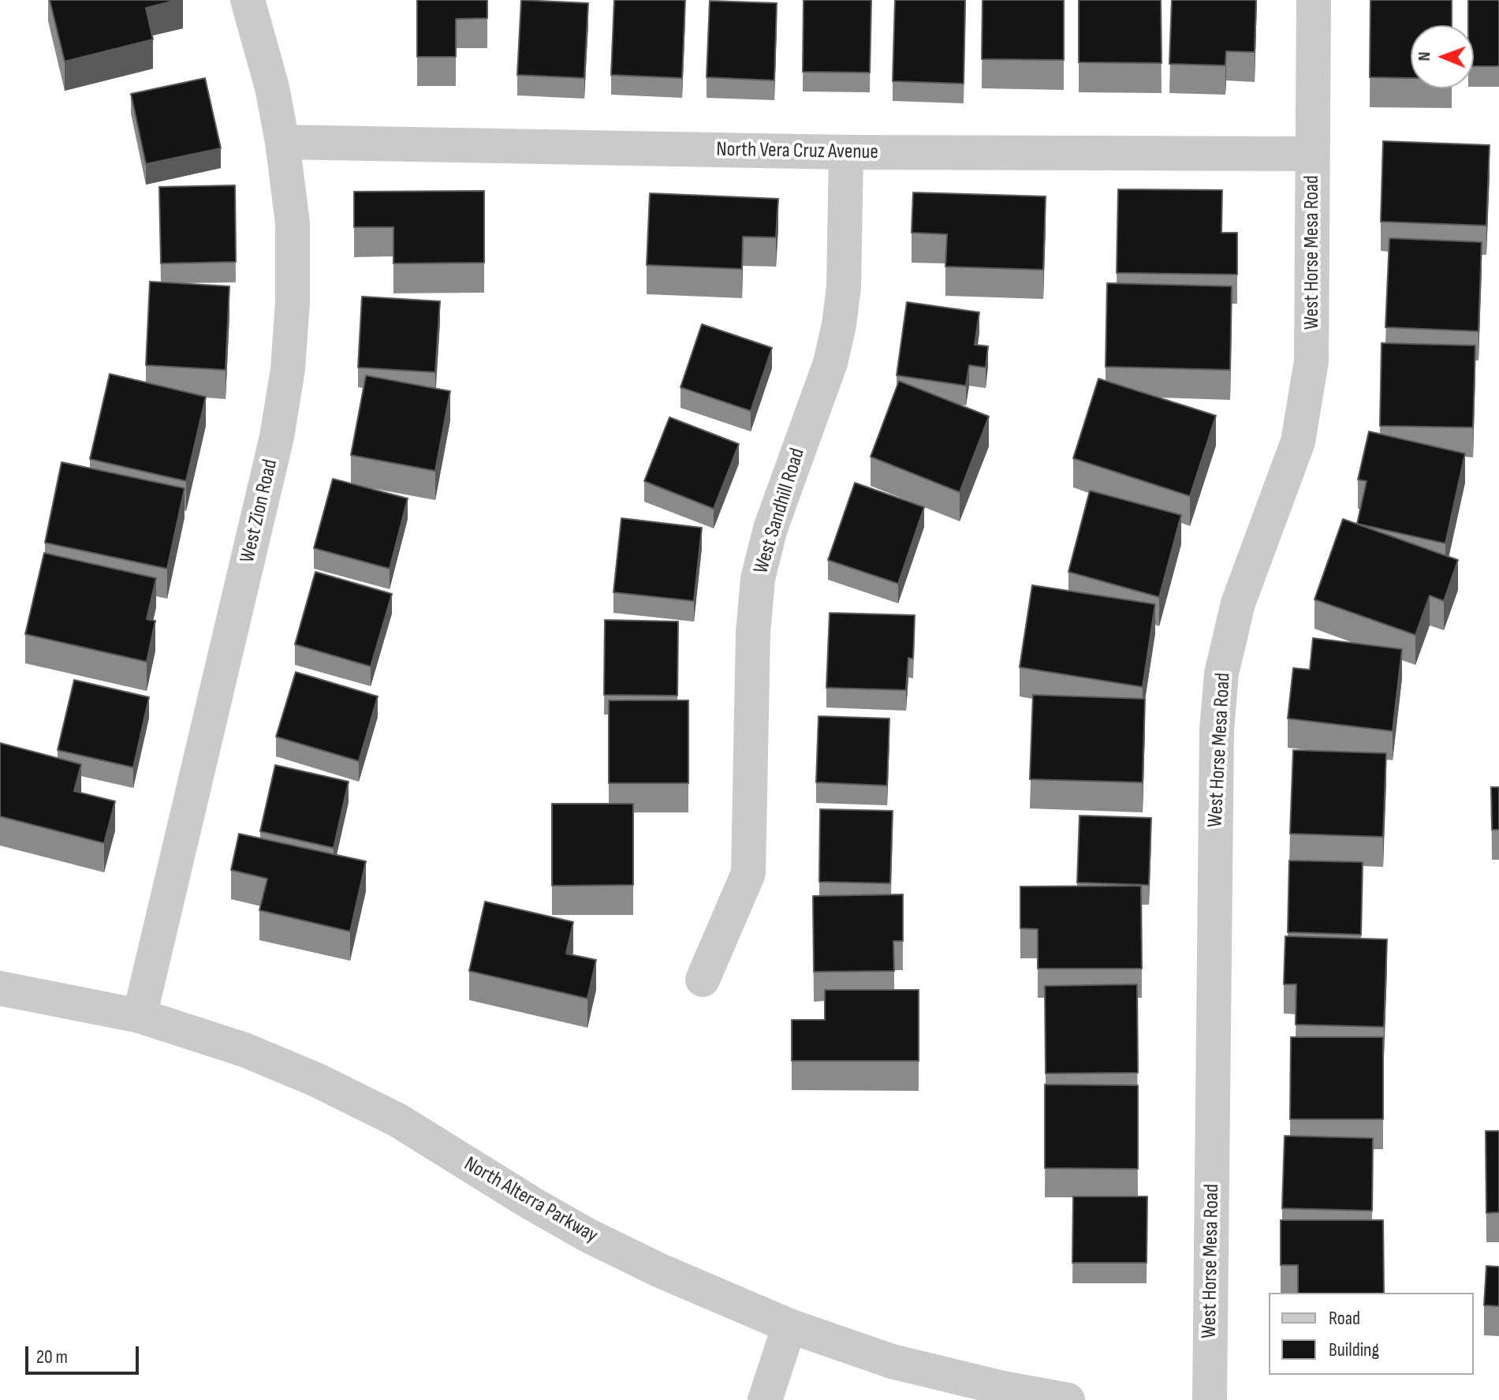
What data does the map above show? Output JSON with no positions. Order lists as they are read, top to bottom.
{
  "streets": {
    "street": [
      "North Vera Cruz Avenue",
      "West Horse Mesa Road",
      "West Zion Road",
      "West Sandhill Road",
      "North Alterra Parkway"
    ]
  },
  "crossings": [
    ["North Vera Cruz Avenue", "West Horse Mesa Road"],
    ["North Vera Cruz Avenue", "West Zion Road"],
    ["North Vera Cruz Avenue", "West Sandhill Road"],
    ["West Zion Road", "North Alterra Parkway"]
  ],
  "legend": ["Road", "Building"],
  "scale_bar": "20 m",
  "north": "left"
}
